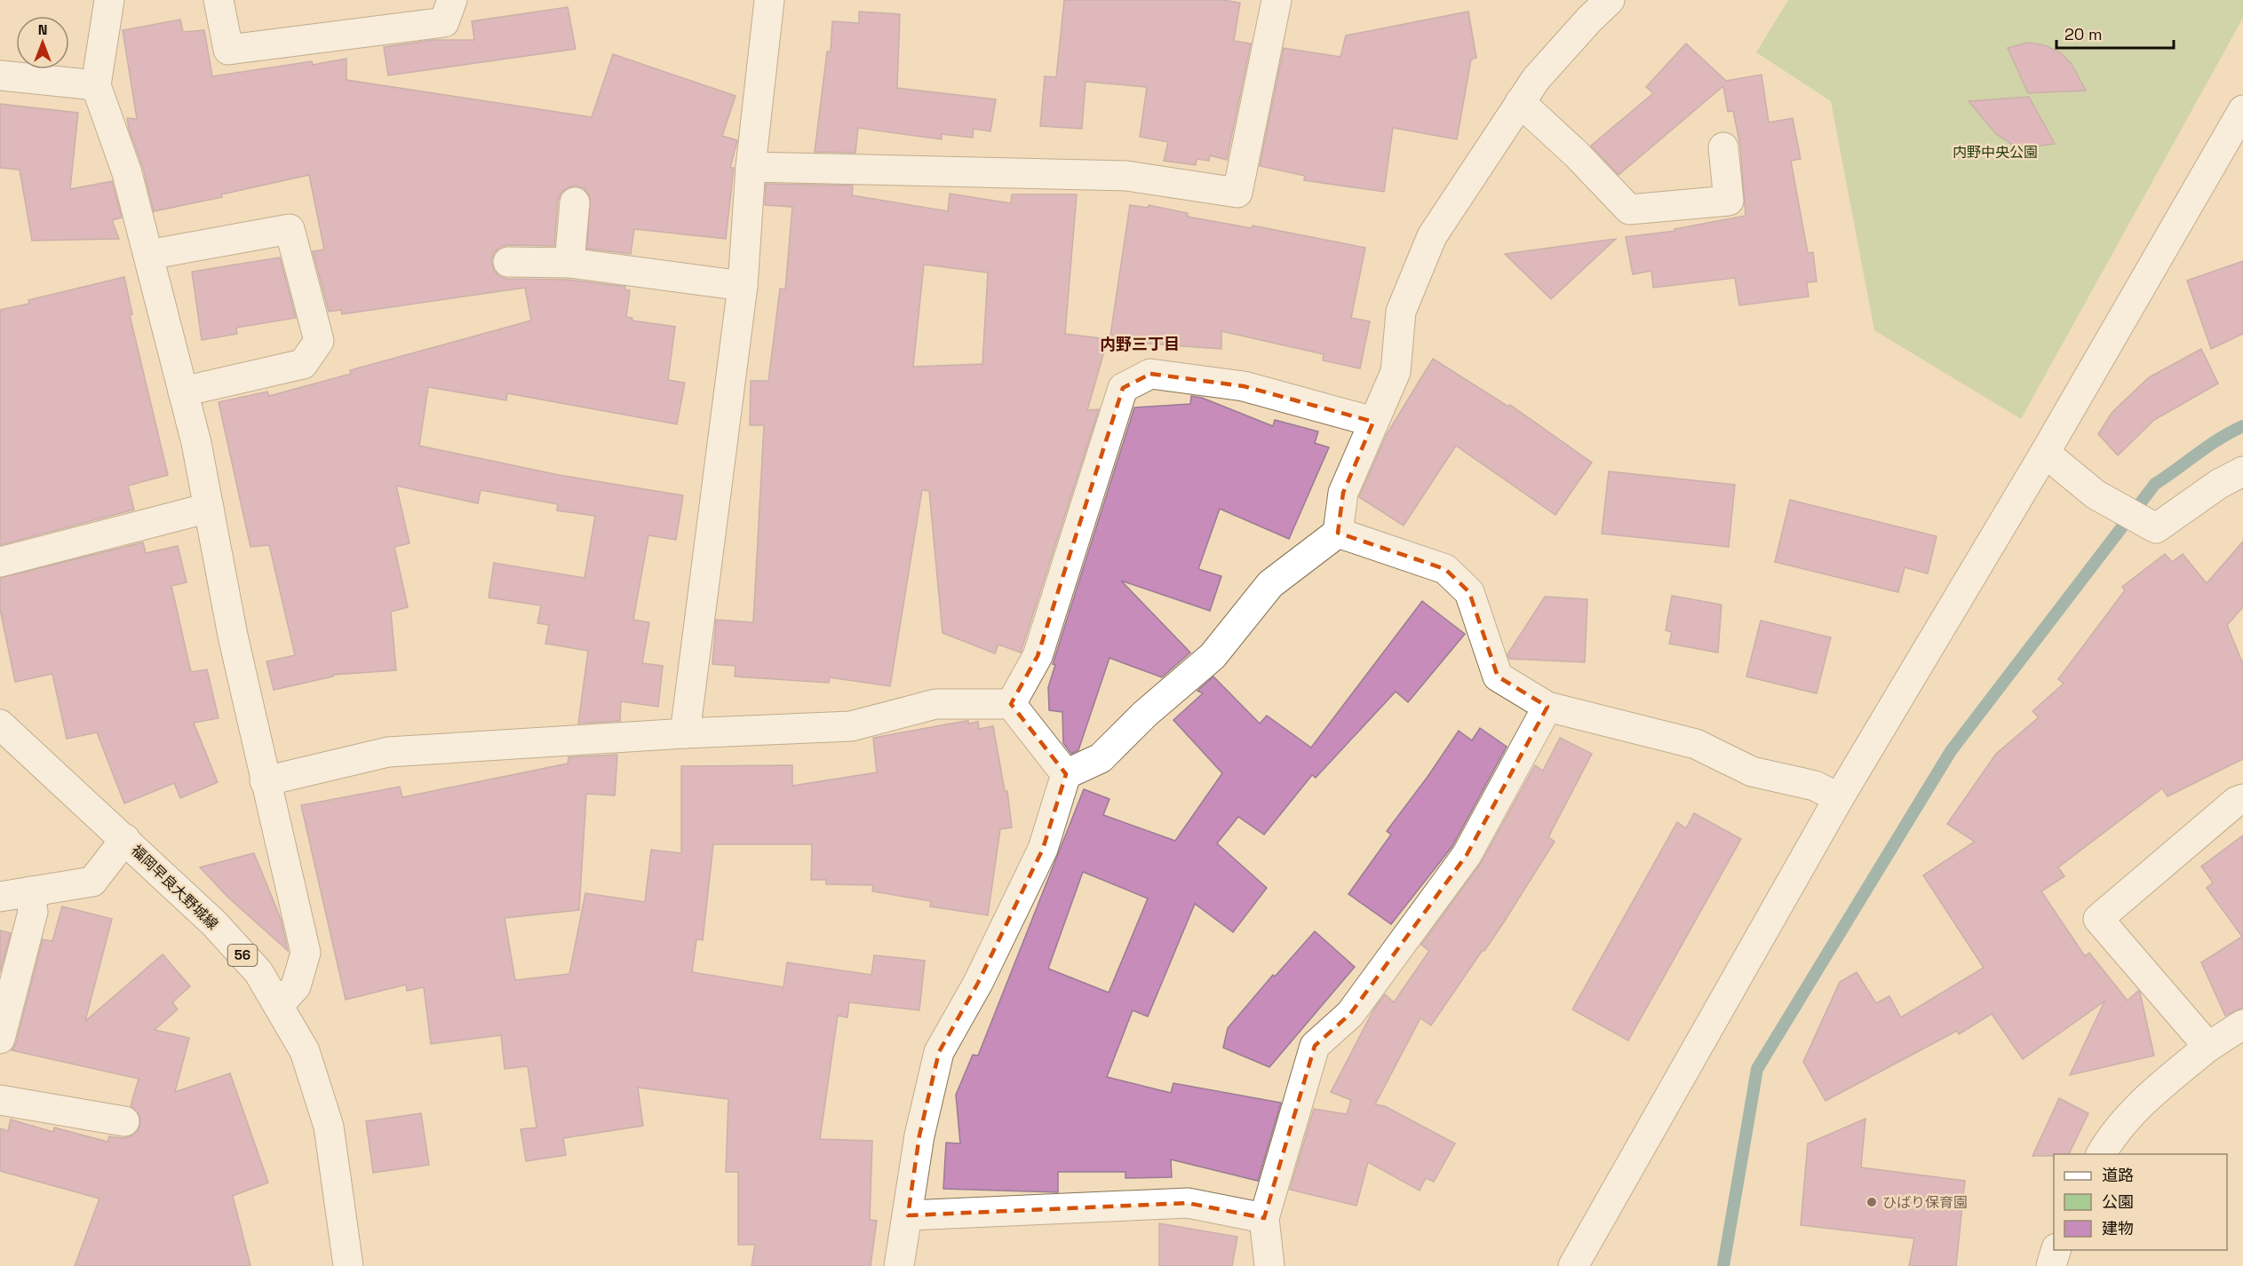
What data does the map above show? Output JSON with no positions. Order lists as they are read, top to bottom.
{
  "streets": {
    "street": ["福岡早良大野城線", "56"]
  },
  "districts": ["内野三丁目"],
  "parks": ["内野中央公園"],
  "places": ["ひばり保育園"],
  "legend": ["道路", "公園", "建物"],
  "scale_bar": "20 m",
  "north": "top"
}
